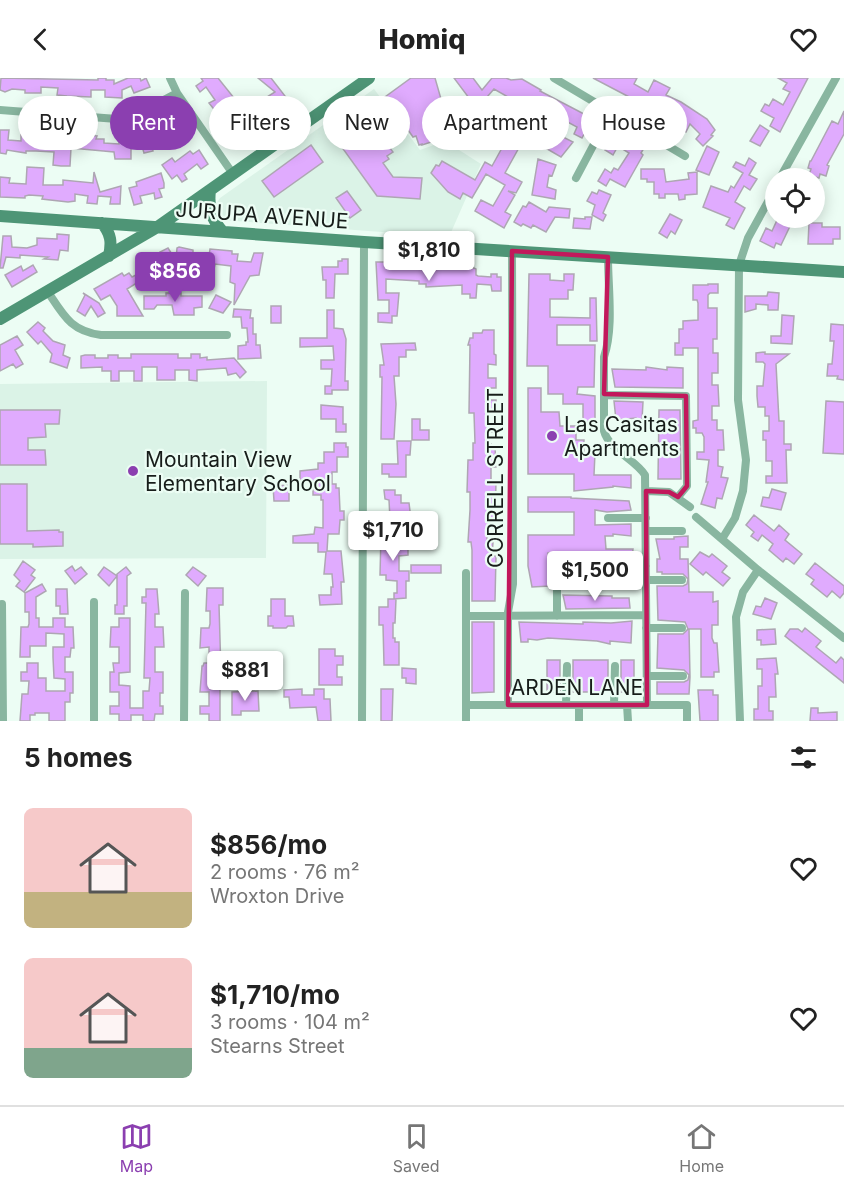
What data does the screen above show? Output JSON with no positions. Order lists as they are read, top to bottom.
{
  "streets": {
    "main road": ["JURUPA AVENUE"],
    "street": ["CORRELL STREET", "ARDEN LANE"]
  },
  "crossings": [
    ["JURUPA AVENUE", "CORRELL STREET"],
    ["CORRELL STREET", "ARDEN LANE"]
  ],
  "places": ["Las Casitas Apartments", "Mountain View Elementary School"],
  "page": {
    "header": "Homiq",
    "chip": [
      "Buy",
      "Rent",
      "Filters",
      "New",
      "Apartment",
      "House"
    ],
    "price": [
      "$1,810",
      "$856",
      "$1,710",
      "$1,500",
      "$881"
    ],
    "heading": "5 homes",
    "list": [
      {
        "name": "$856/mo",
        "note": "2 rooms · 76 m² · Wroxton Drive"
      },
      {
        "name": "$1,710/mo",
        "note": "3 rooms · 104 m² · Stearns Street"
      }
    ],
    "tabs": ["Map", "Saved", "Home"]
  }
}
